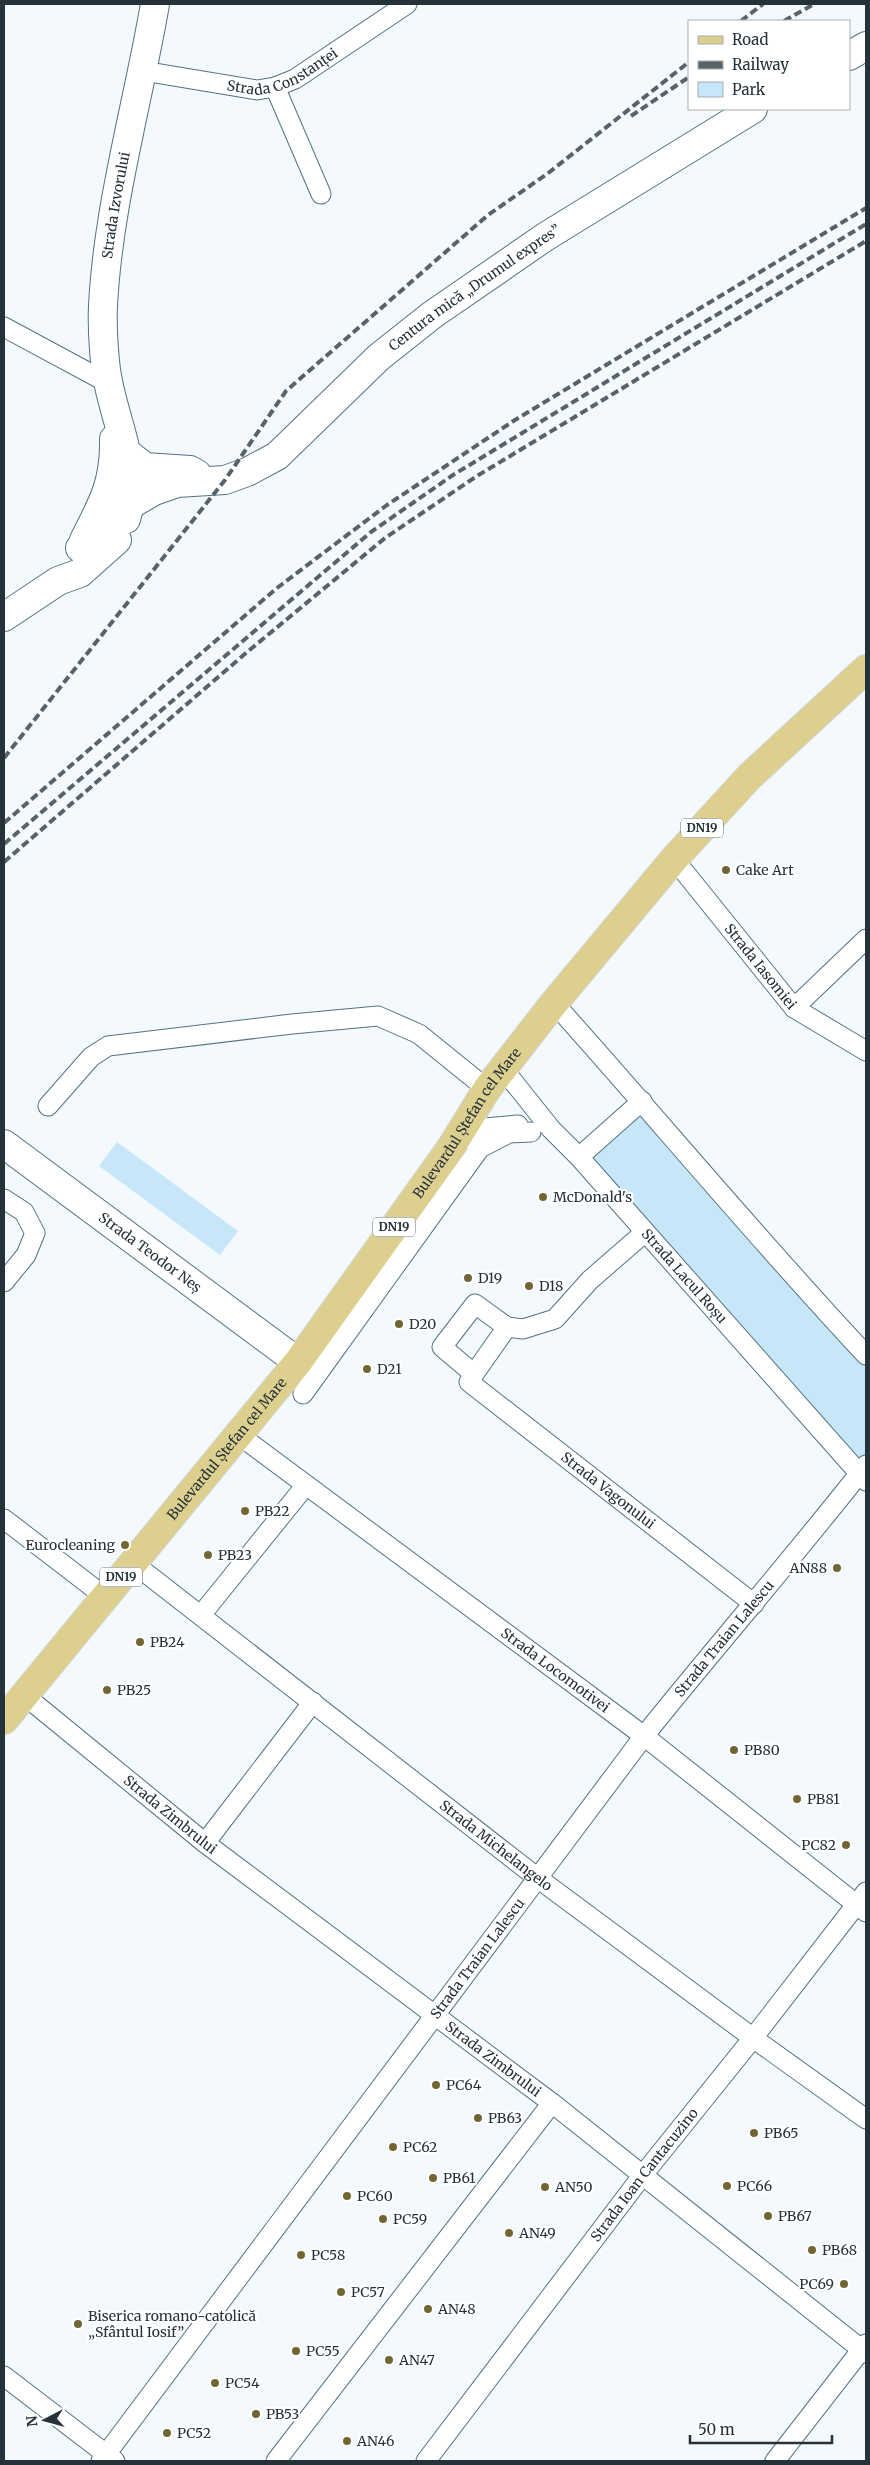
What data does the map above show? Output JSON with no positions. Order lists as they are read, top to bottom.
{
  "streets": {
    "main road": [
      "Strada Izvorului",
      "Centura mică „Drumul expres”",
      "DN19",
      "Bulevardul Ștefan cel Mare",
      "Strada Teodor Neș"
    ],
    "street": [
      "Strada Constanței",
      "Strada Iasomiei",
      "Strada Lacul Roșu",
      "Strada Vagonului",
      "Strada Traian Lalescu",
      "Strada Locomotivei",
      "Strada Zimbrului",
      "Strada Michelangelo",
      "Strada Ioan Cantacuzino"
    ]
  },
  "crossings": [
    ["Strada Constanței", "Strada Izvorului"],
    ["Strada Izvorului", "Centura mică „Drumul expres”"],
    ["Strada Iasomiei", "Bulevardul Ștefan cel Mare"],
    ["Bulevardul Ștefan cel Mare", "Strada Teodor Neș"],
    ["Bulevardul Ștefan cel Mare", "Strada Lacul Roșu"],
    ["Bulevardul Ștefan cel Mare", "Strada Locomotivei"],
    ["Bulevardul Ștefan cel Mare", "Strada Zimbrului"],
    ["Bulevardul Ștefan cel Mare", "Strada Michelangelo"],
    ["Strada Lacul Roșu", "Strada Traian Lalescu"],
    ["Strada Vagonului", "Strada Traian Lalescu"],
    ["Strada Traian Lalescu", "Strada Locomotivei"],
    ["Strada Traian Lalescu", "Strada Zimbrului"],
    ["Strada Traian Lalescu", "Strada Michelangelo"],
    ["Strada Locomotivei", "Strada Ioan Cantacuzino"],
    ["Strada Zimbrului", "Strada Ioan Cantacuzino"],
    ["Strada Michelangelo", "Strada Ioan Cantacuzino"]
  ],
  "places": [
    "Cake Art",
    "McDonald's",
    "D19",
    "D18",
    "D20",
    "D21",
    "PB22",
    "Eurocleaning",
    "PB23",
    "AN88",
    "PB24",
    "PB25",
    "PB80",
    "PB81",
    "PC82",
    "PC64",
    "PB63",
    "PB65",
    "PC62",
    "PB61",
    "PC66",
    "AN50",
    "PC60",
    "PB67",
    "PC59",
    "AN49",
    "PB68",
    "PC58",
    "PC69",
    "PC57",
    "AN48",
    "Biserica romano-catolică „Sfântul Iosif”",
    "PC55",
    "AN47",
    "PC54",
    "PB53",
    "PC52",
    "AN46"
  ],
  "legend": ["Road", "Railway", "Park"],
  "scale_bar": "50 m",
  "north": "left"
}
